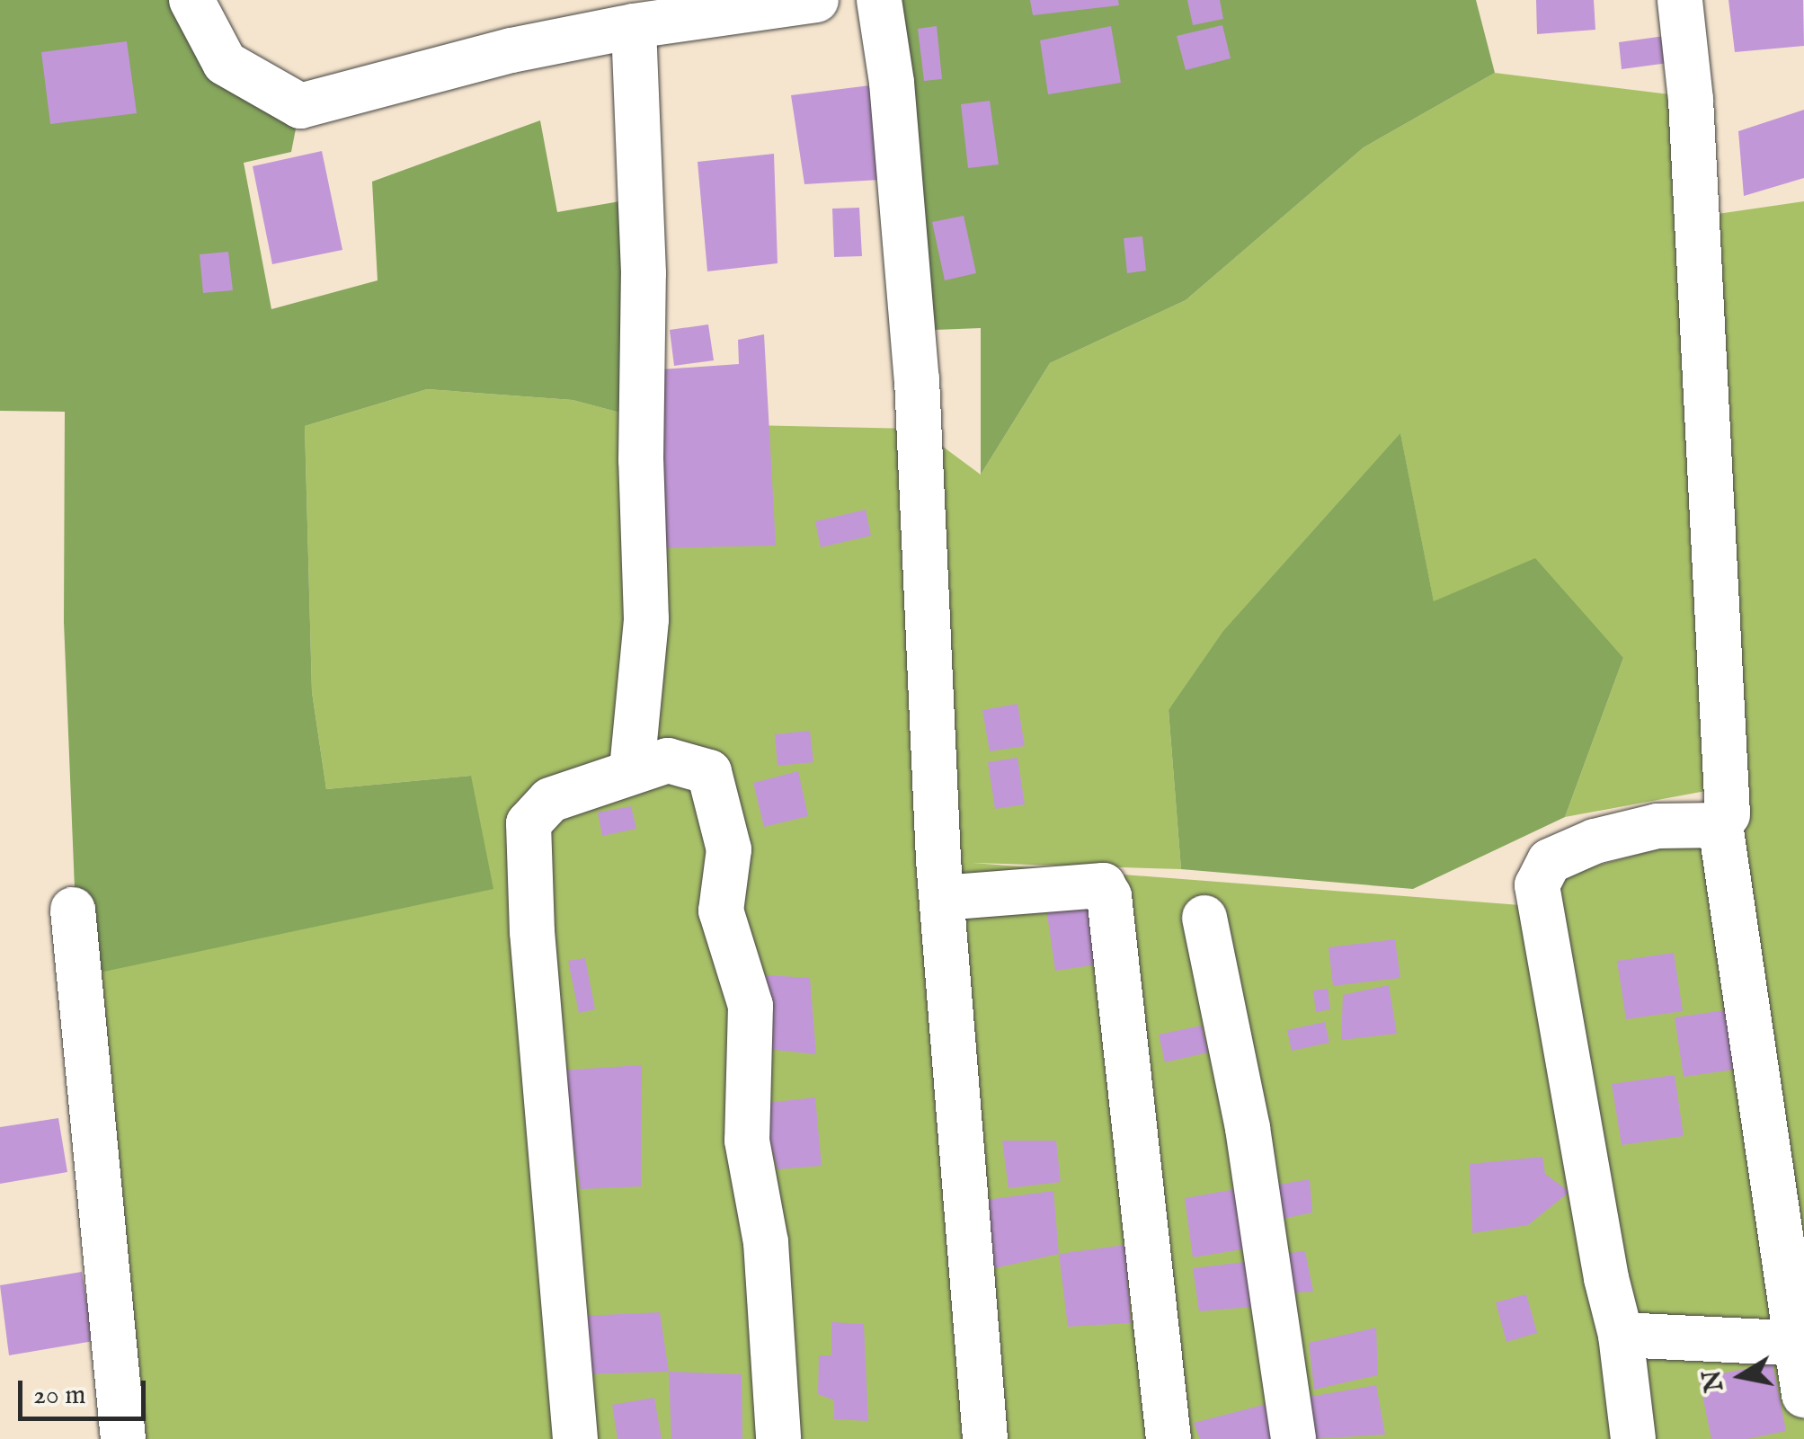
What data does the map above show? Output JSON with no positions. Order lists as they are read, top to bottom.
{
  "scale_bar": "20 m",
  "north": "left"
}
